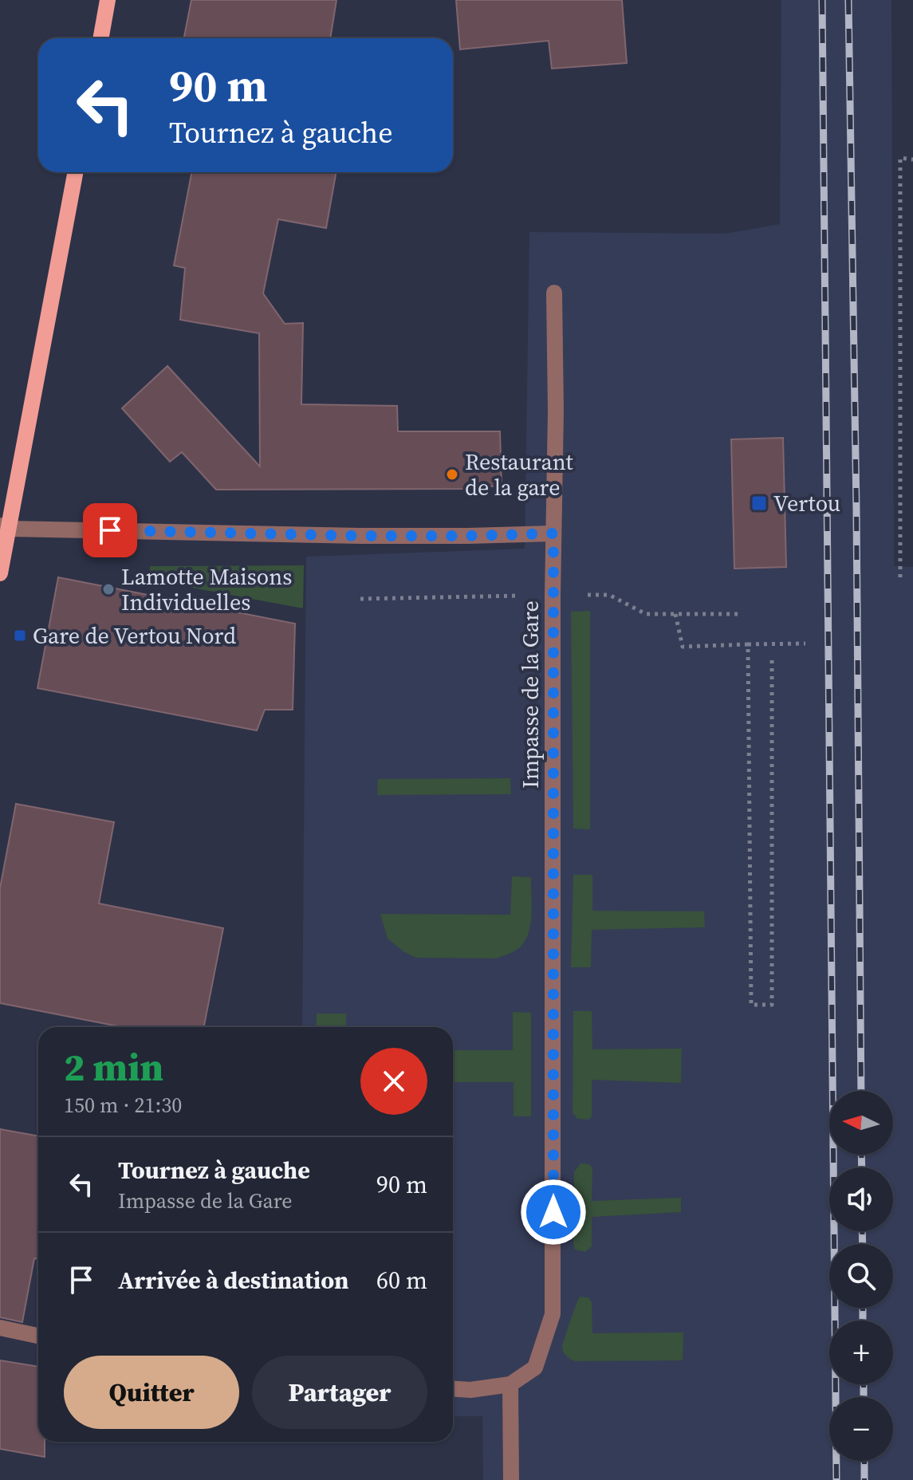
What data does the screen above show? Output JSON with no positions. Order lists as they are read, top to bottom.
{
  "streets": {
    "street": ["Impasse de la Gare"]
  },
  "places": {
    "other": ["Restaurant de la gare", "Lamotte Maisons Individuelles"],
    "transit": ["Vertou", "Gare de Vertou Nord"]
  },
  "north": "left",
  "page": {
    "turn": ["90 m", "Tournez à gauche"],
    "heading": ["2 min", "150 m · 21:30"],
    "map_buttons": ["+", "−"],
    "list": [
      {
        "name": "Tournez à gauche",
        "note": "Impasse de la Gare",
        "value": "90 m"
      },
      {
        "name": "Arrivée à destination",
        "value": "60 m"
      }
    ],
    "buttons": ["Quitter", "Partager"]
  }
}
